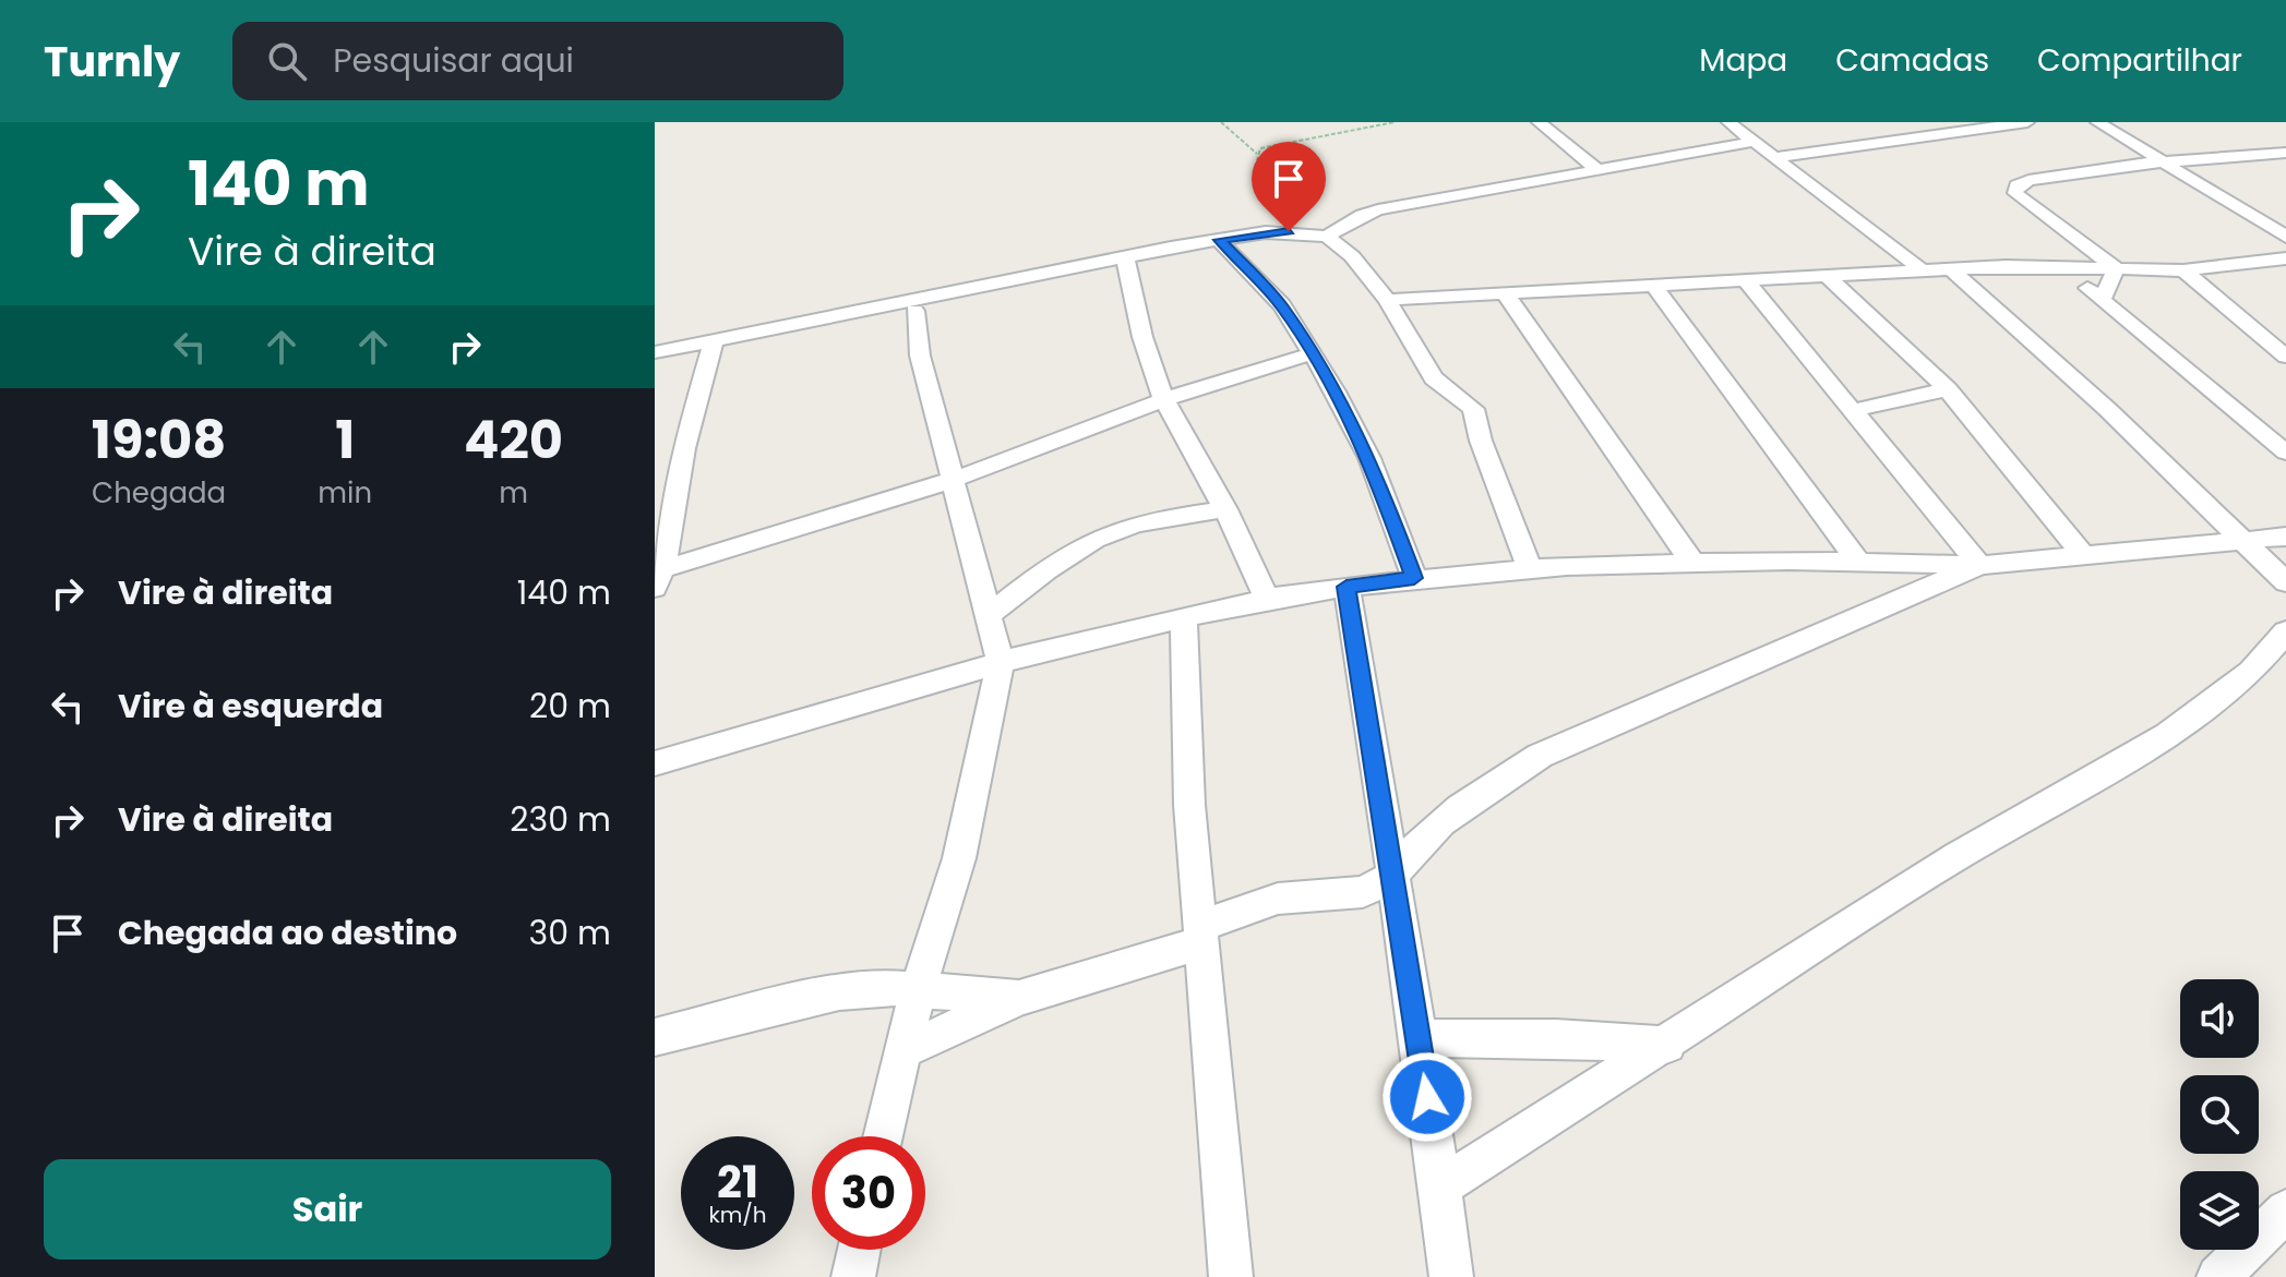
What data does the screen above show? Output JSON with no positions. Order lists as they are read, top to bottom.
{
  "page": {
    "header": "Turnly",
    "search": "Pesquisar aqui",
    "nav": ["Mapa", "Camadas", "Compartilhar"],
    "turn": ["140 m", "Vire à direita"],
    "eta": [
      "19:08",
      "Chegada",
      "1",
      "min",
      "420",
      "m"
    ],
    "list": [
      {
        "name": "Vire à direita",
        "value": "140 m"
      },
      {
        "name": "Vire à esquerda",
        "value": "20 m"
      },
      {
        "name": "Vire à direita",
        "value": "230 m"
      },
      {
        "name": "Chegada ao destino",
        "value": "30 m"
      }
    ],
    "speed": "21 km/h",
    "limit": "30",
    "buttons": "Sair"
  }
}
